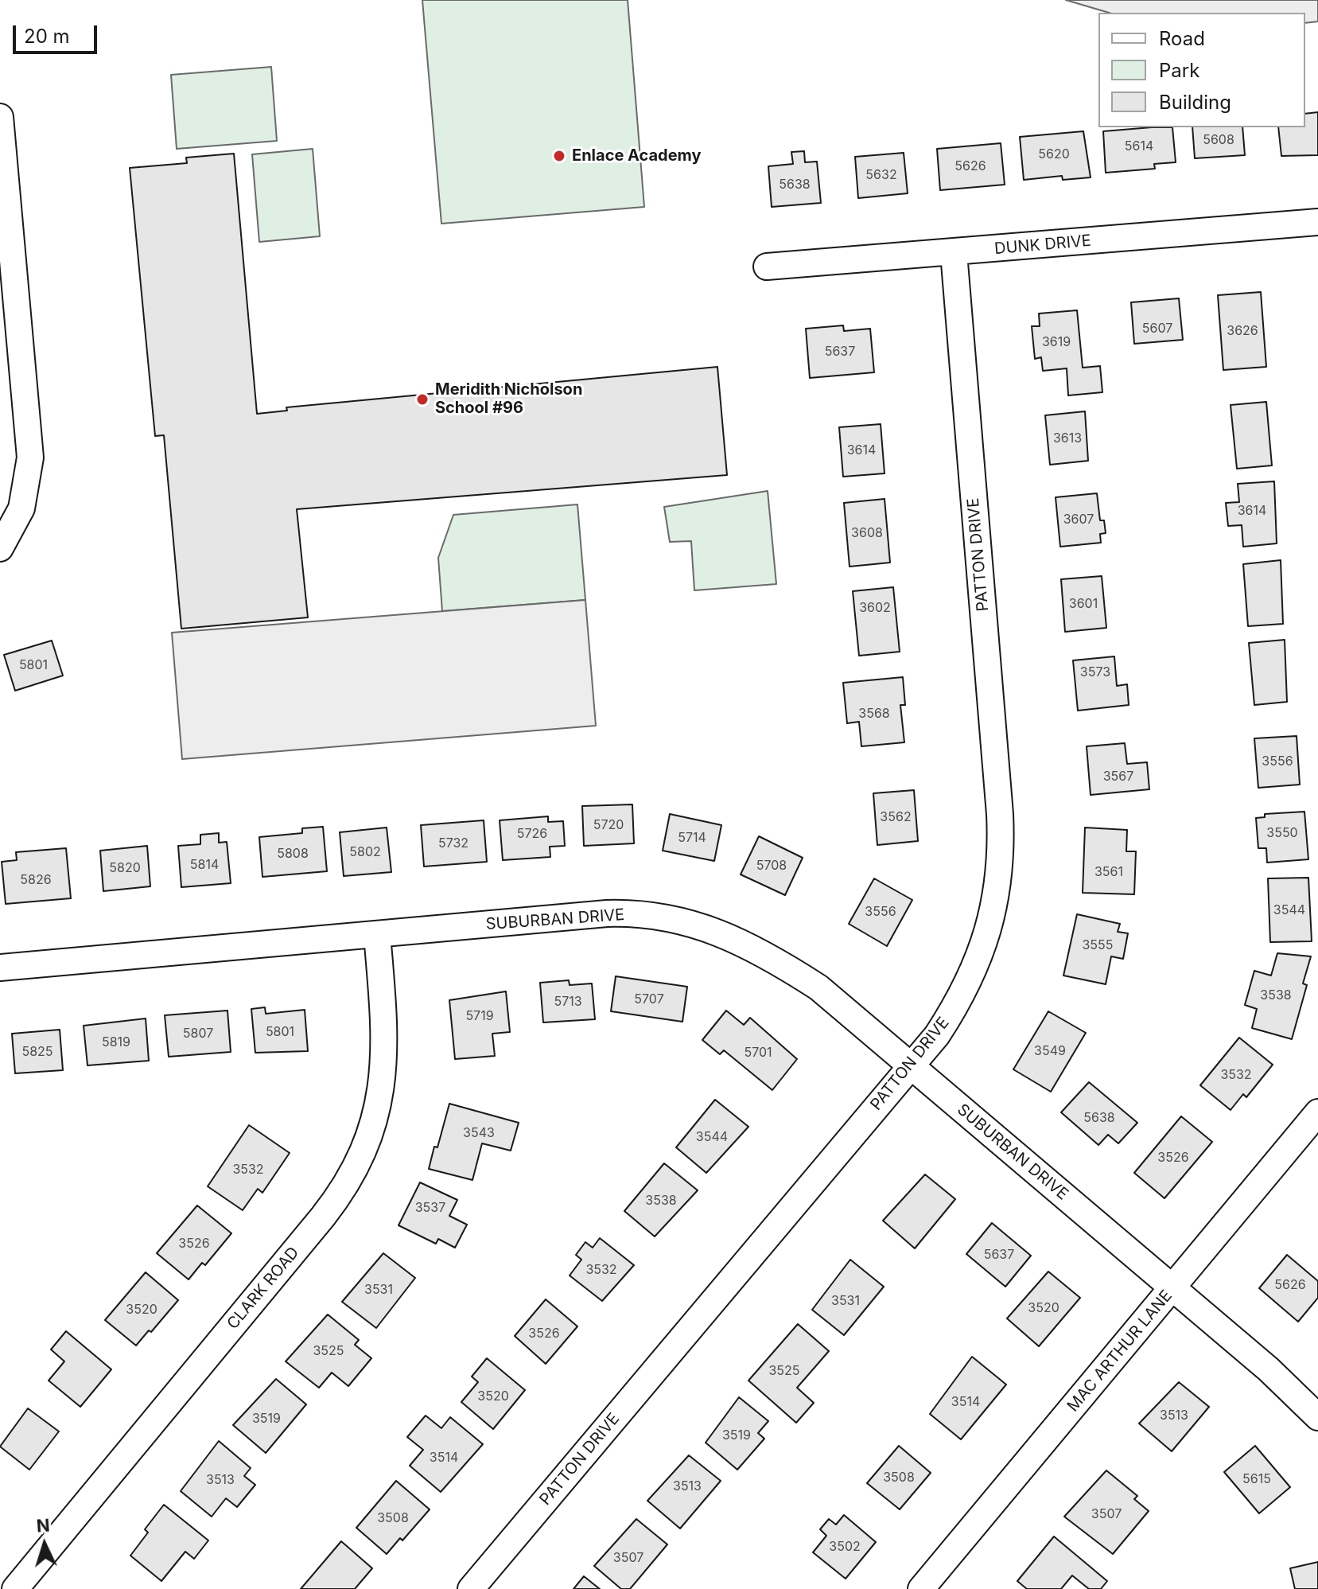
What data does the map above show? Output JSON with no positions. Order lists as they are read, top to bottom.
{
  "streets": {
    "street": [
      "DUNK DRIVE",
      "PATTON DRIVE",
      "SUBURBAN DRIVE",
      "CLARK ROAD",
      "MAC ARTHUR LANE"
    ]
  },
  "crossings": [
    ["DUNK DRIVE", "PATTON DRIVE"],
    ["PATTON DRIVE", "SUBURBAN DRIVE"],
    ["SUBURBAN DRIVE", "CLARK ROAD"],
    ["SUBURBAN DRIVE", "MAC ARTHUR LANE"]
  ],
  "places": ["Enlace Academy", "Meridith Nicholson School #96"],
  "house_numbers": [
    "5608",
    "5614",
    "5620",
    "5626",
    "5632",
    "5638",
    "5607",
    "3626",
    "3619",
    "5637",
    "3613",
    "3614",
    "3614",
    "3607",
    "3608",
    "3601",
    "3602",
    "5801",
    "3573",
    "3568",
    "3556",
    "3567",
    "3562",
    "5720",
    "3550",
    "5726",
    "5714",
    "5732",
    "5802",
    "5808",
    "5814",
    "5708",
    "5820",
    "3561",
    "5826",
    "3544",
    "3556",
    "3555",
    "3538",
    "5707",
    "5713",
    "5719",
    "5801",
    "5807",
    "5819",
    "3549",
    "5825",
    "5701",
    "3532",
    "5638",
    "3543",
    "3544",
    "3526",
    "3532",
    "3538",
    "3537",
    "3526",
    "5637",
    "3532",
    "5626",
    "3531",
    "3531",
    "3520",
    "3520",
    "3526",
    "3525",
    "3525",
    "3520",
    "3514",
    "3513",
    "3519",
    "3519",
    "3514",
    "3508",
    "5615",
    "3513",
    "3513",
    "3507",
    "3508",
    "3502",
    "3507"
  ],
  "legend": ["Road", "Park", "Building"],
  "scale_bar": "20 m",
  "north": "top"
}
